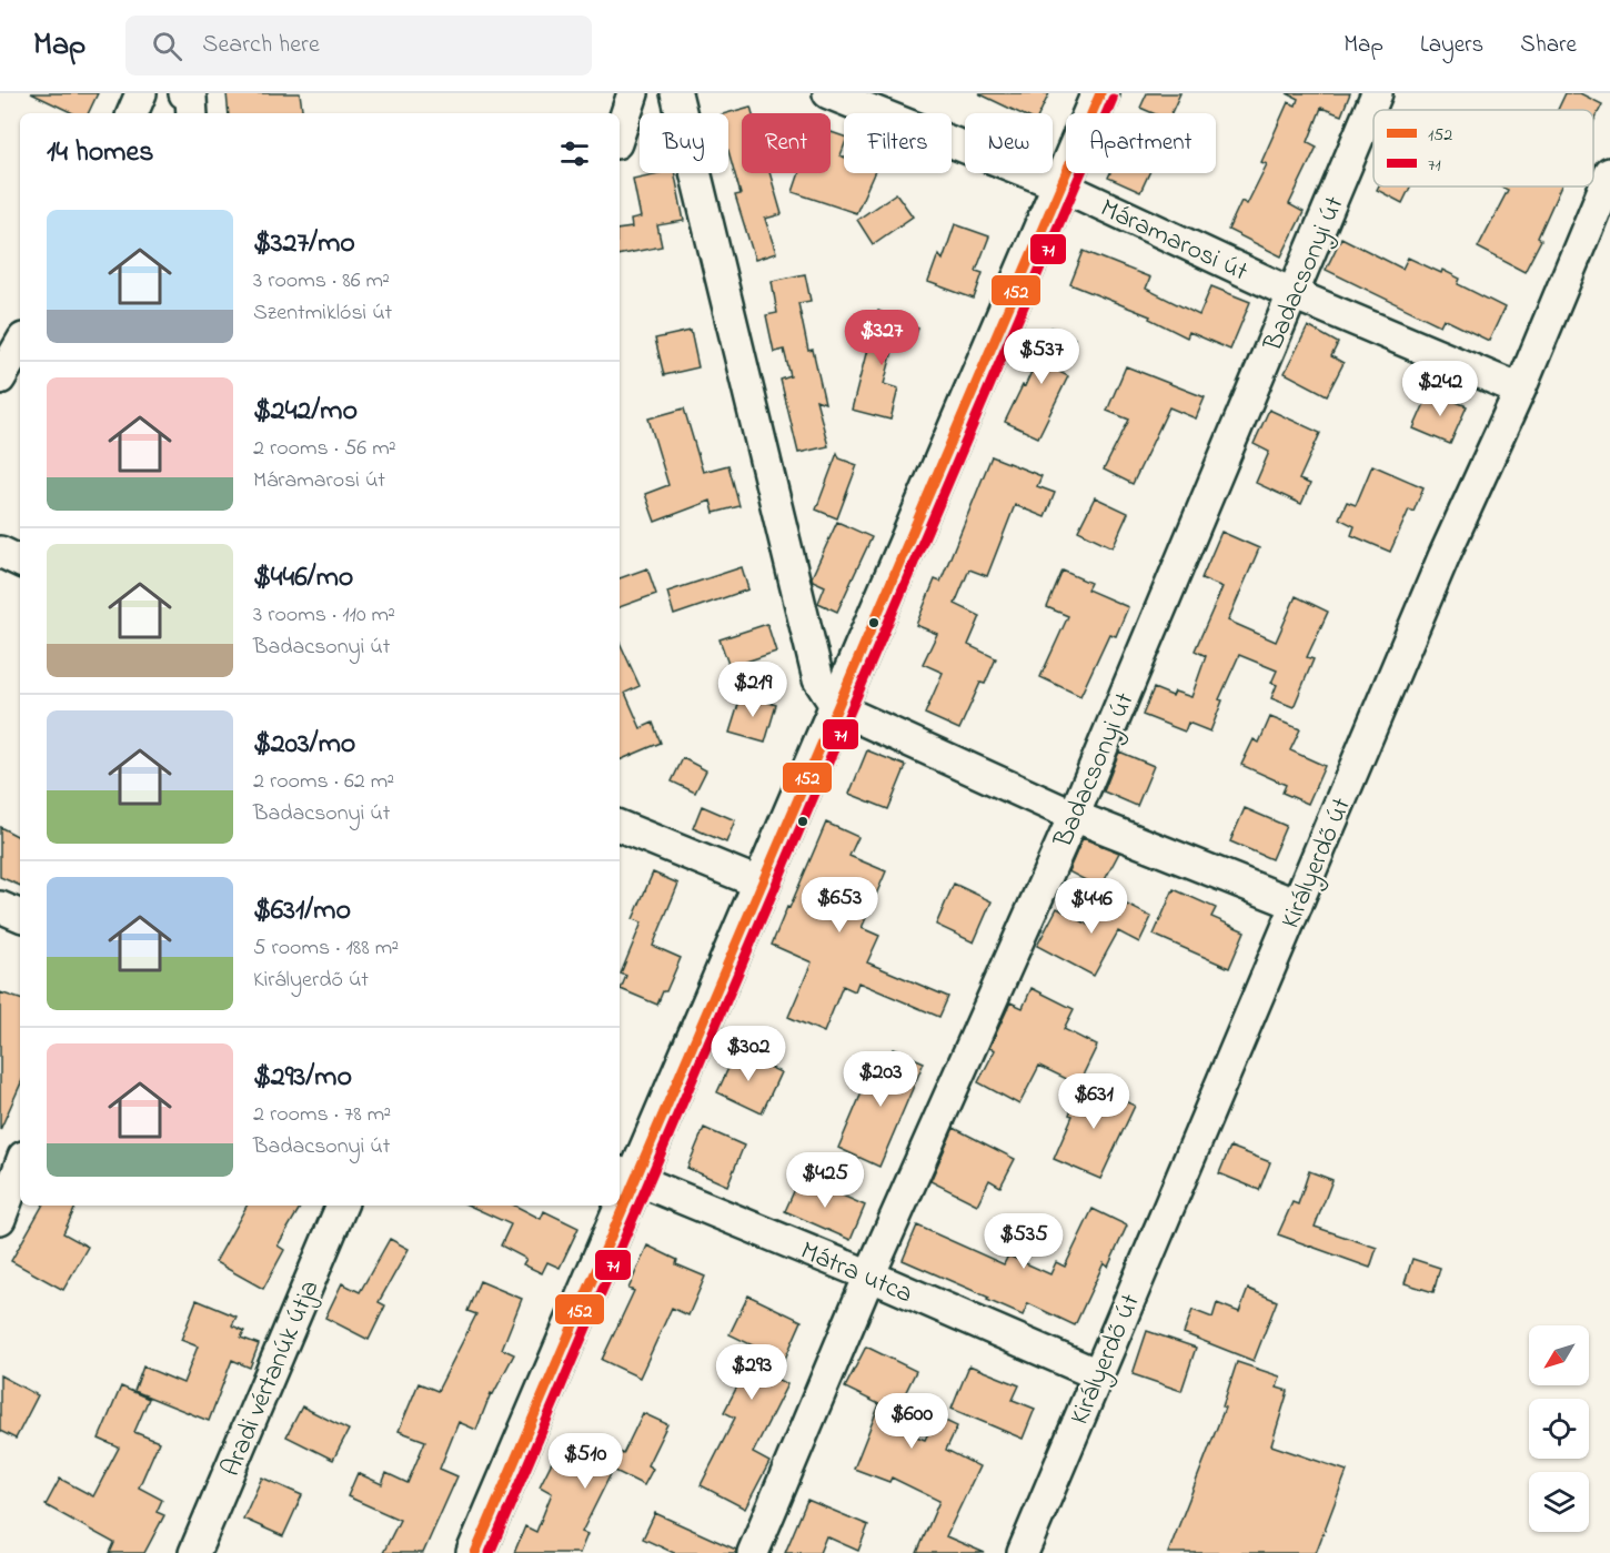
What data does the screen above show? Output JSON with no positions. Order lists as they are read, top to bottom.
{
  "streets": {
    "street": [
      "Máramarosi út",
      "Badacsonyi út",
      "Királyerdő út",
      "Mátra utca",
      "Aradi vértanúk útja"
    ]
  },
  "crossings": [
    ["Máramarosi út", "Badacsonyi út"],
    ["Máramarosi út", "Királyerdő út"],
    ["Badacsonyi út", "Mátra utca"],
    ["Királyerdő út", "Mátra utca"]
  ],
  "lines": ["transit line 152", "transit line 71"],
  "legend": ["152", "71"],
  "north": "bottom left",
  "page": {
    "header": "Map",
    "search": "Search here",
    "nav": ["Map", "Layers", "Share"],
    "chip": [
      "Buy",
      "Rent",
      "Filters",
      "New",
      "Apartment"
    ],
    "heading": "14 homes",
    "list": [
      {
        "name": "$327/mo",
        "note": "3 rooms · 86 m² · Szentmiklósi út"
      },
      {
        "name": "$242/mo",
        "note": "2 rooms · 56 m² · Máramarosi út"
      },
      {
        "name": "$446/mo",
        "note": "3 rooms · 110 m² · Badacsonyi út"
      },
      {
        "name": "$203/mo",
        "note": "2 rooms · 62 m² · Badacsonyi út"
      },
      {
        "name": "$631/mo",
        "note": "5 rooms · 188 m² · Királyerdő út"
      },
      {
        "name": "$293/mo",
        "note": "2 rooms · 78 m² · Badacsonyi út"
      }
    ],
    "price": [
      "$327",
      "$537",
      "$242",
      "$219",
      "$653",
      "$446",
      "$302",
      "$203",
      "$631",
      "$425",
      "$535",
      "$293",
      "$600",
      "$510"
    ]
  }
}
